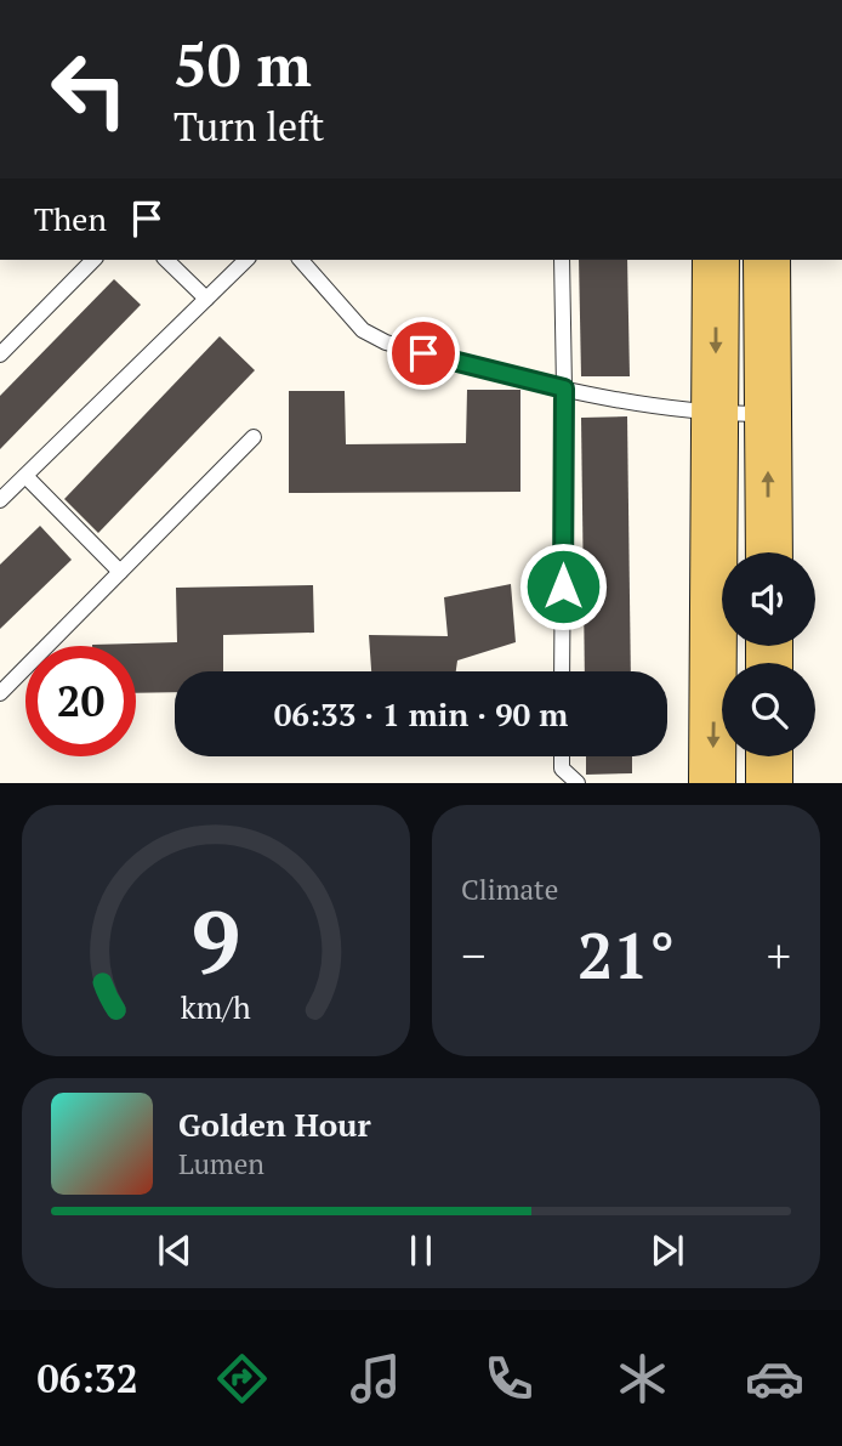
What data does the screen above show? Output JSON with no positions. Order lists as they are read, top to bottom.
{
  "page": {
    "turn": ["50 m", "Turn left"],
    "then": "Then",
    "limit": "20",
    "trip": "06:33 · 1 min · 90 m",
    "tile": "Climate",
    "heat": ["−", "21°", "+"],
    "song": ["Golden Hour", "Lumen"],
    "tabs": "06:32",
    "gauge": ["9", "km/h"]
  }
}
